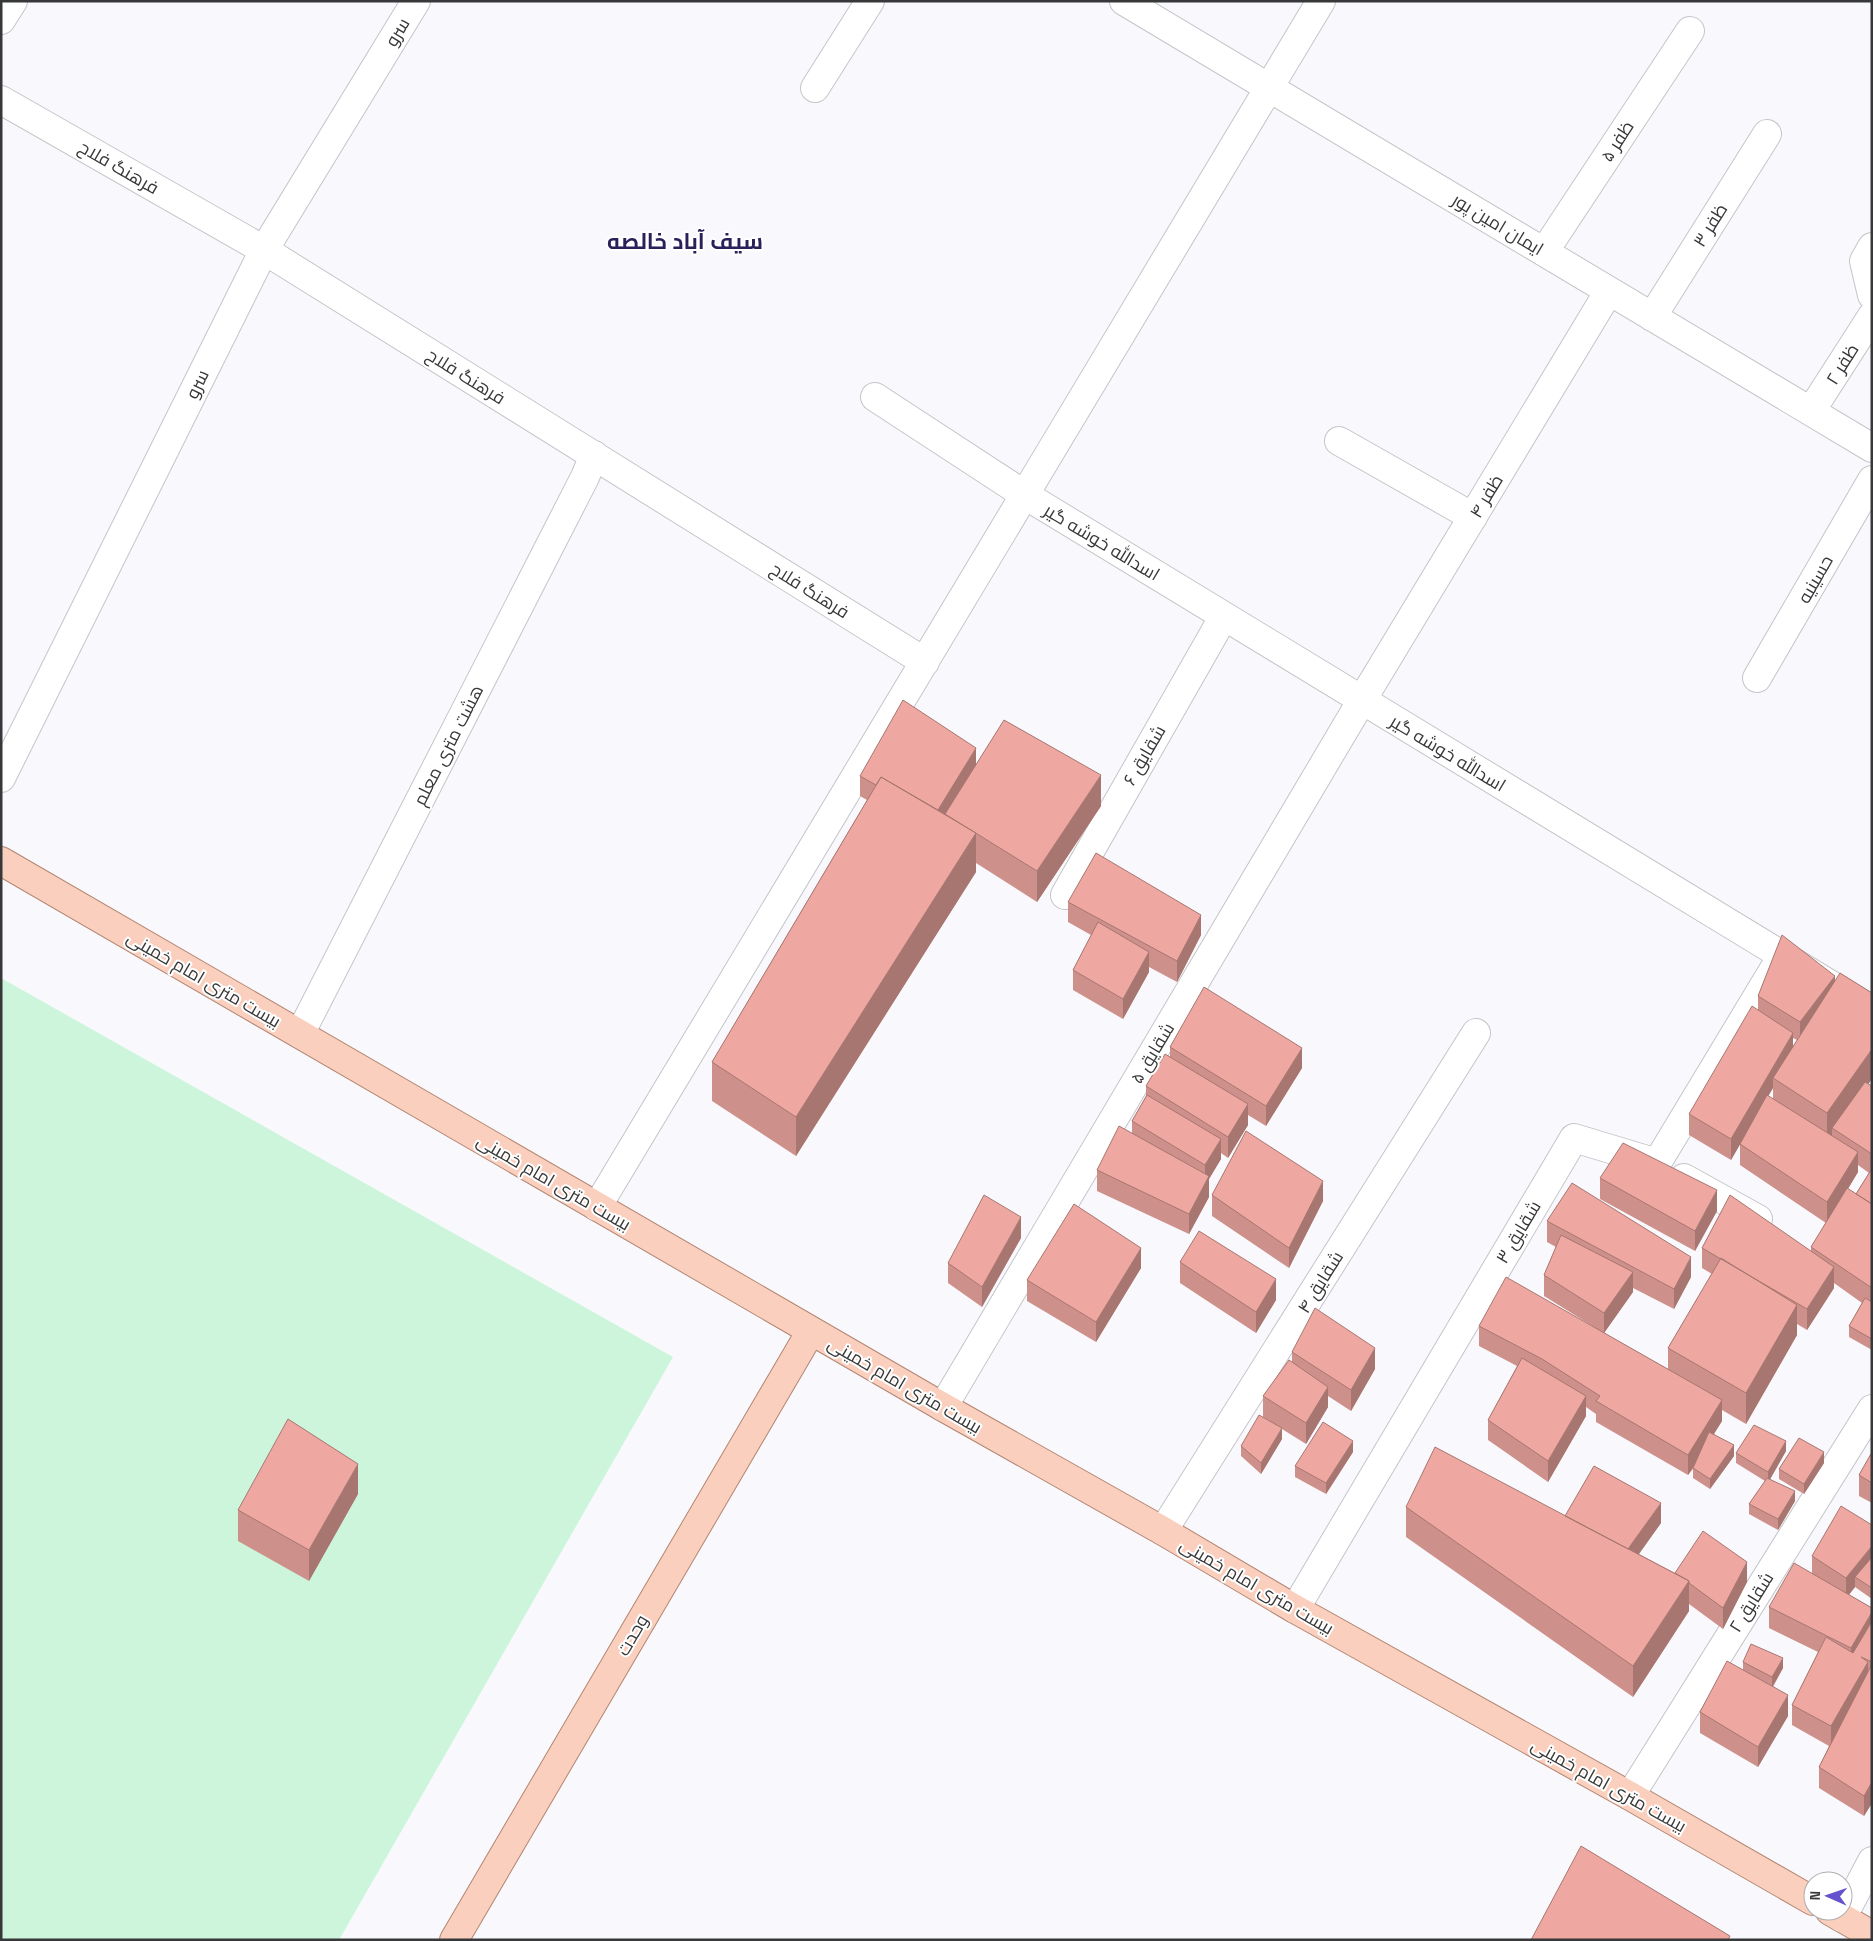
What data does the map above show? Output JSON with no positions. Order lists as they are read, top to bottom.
{
  "streets": {
    "main road": ["بیست متری امام خمینی", "وحدت"],
    "street": [
      "سرو",
      "ظفر ۵",
      "فرهنگ فلاح",
      "ایمان امین پور",
      "ظفر ۳",
      "ظفر ۲",
      "ظفر ۴",
      "اسدالله خوشه گیر",
      "حسینیه",
      "هشت متری معلم",
      "شقایق ۶",
      "شقایق ۵",
      "شقایق ۳",
      "شقایق ۴",
      "شقایق ۲"
    ]
  },
  "crossings": [
    ["سرو", "فرهنگ فلاح"],
    ["ظفر ۵", "ایمان امین پور"],
    ["فرهنگ فلاح", "هشت متری معلم"],
    ["ایمان امین پور", "ظفر ۳"],
    ["ایمان امین پور", "ظفر ۲"],
    ["ایمان امین پور", "ظفر ۴"],
    ["ظفر ۴", "اسدالله خوشه گیر"],
    ["ظفر ۴", "شقایق ۵"],
    ["اسدالله خوشه گیر", "شقایق ۶"],
    ["اسدالله خوشه گیر", "شقایق ۵"],
    ["هشت متری معلم", "بیست متری امام خمینی"],
    ["بیست متری امام خمینی", "شقایق ۵"],
    ["بیست متری امام خمینی", "شقایق ۳"],
    ["بیست متری امام خمینی", "شقایق ۴"],
    ["بیست متری امام خمینی", "شقایق ۲"],
    ["بیست متری امام خمینی", "وحدت"]
  ],
  "districts": ["سیف آباد خالصه"],
  "north": "left"
}
